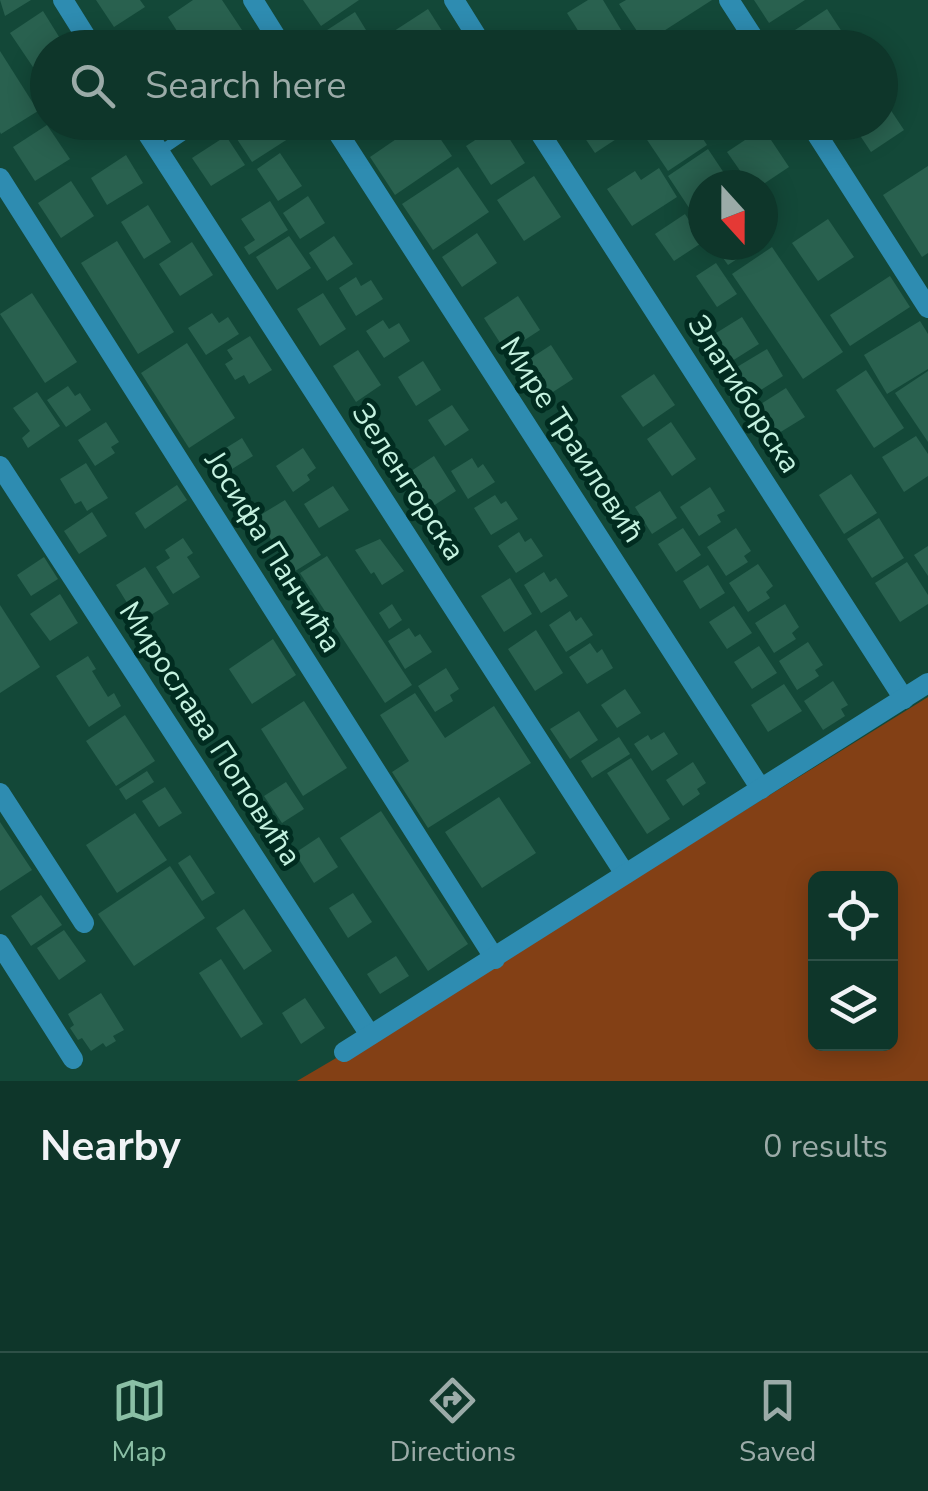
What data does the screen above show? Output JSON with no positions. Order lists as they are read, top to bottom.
{
  "streets": {
    "street": [
      "Златиборска",
      "Мире Траиловић",
      "Зеленгорска",
      "Јосифа Панчића",
      "Мирослава Поповића"
    ]
  },
  "north": "bottom",
  "page": {
    "search": "Search here",
    "heading": ["Nearby", "0 results"],
    "nav": ["Map", "Directions", "Saved"]
  }
}
